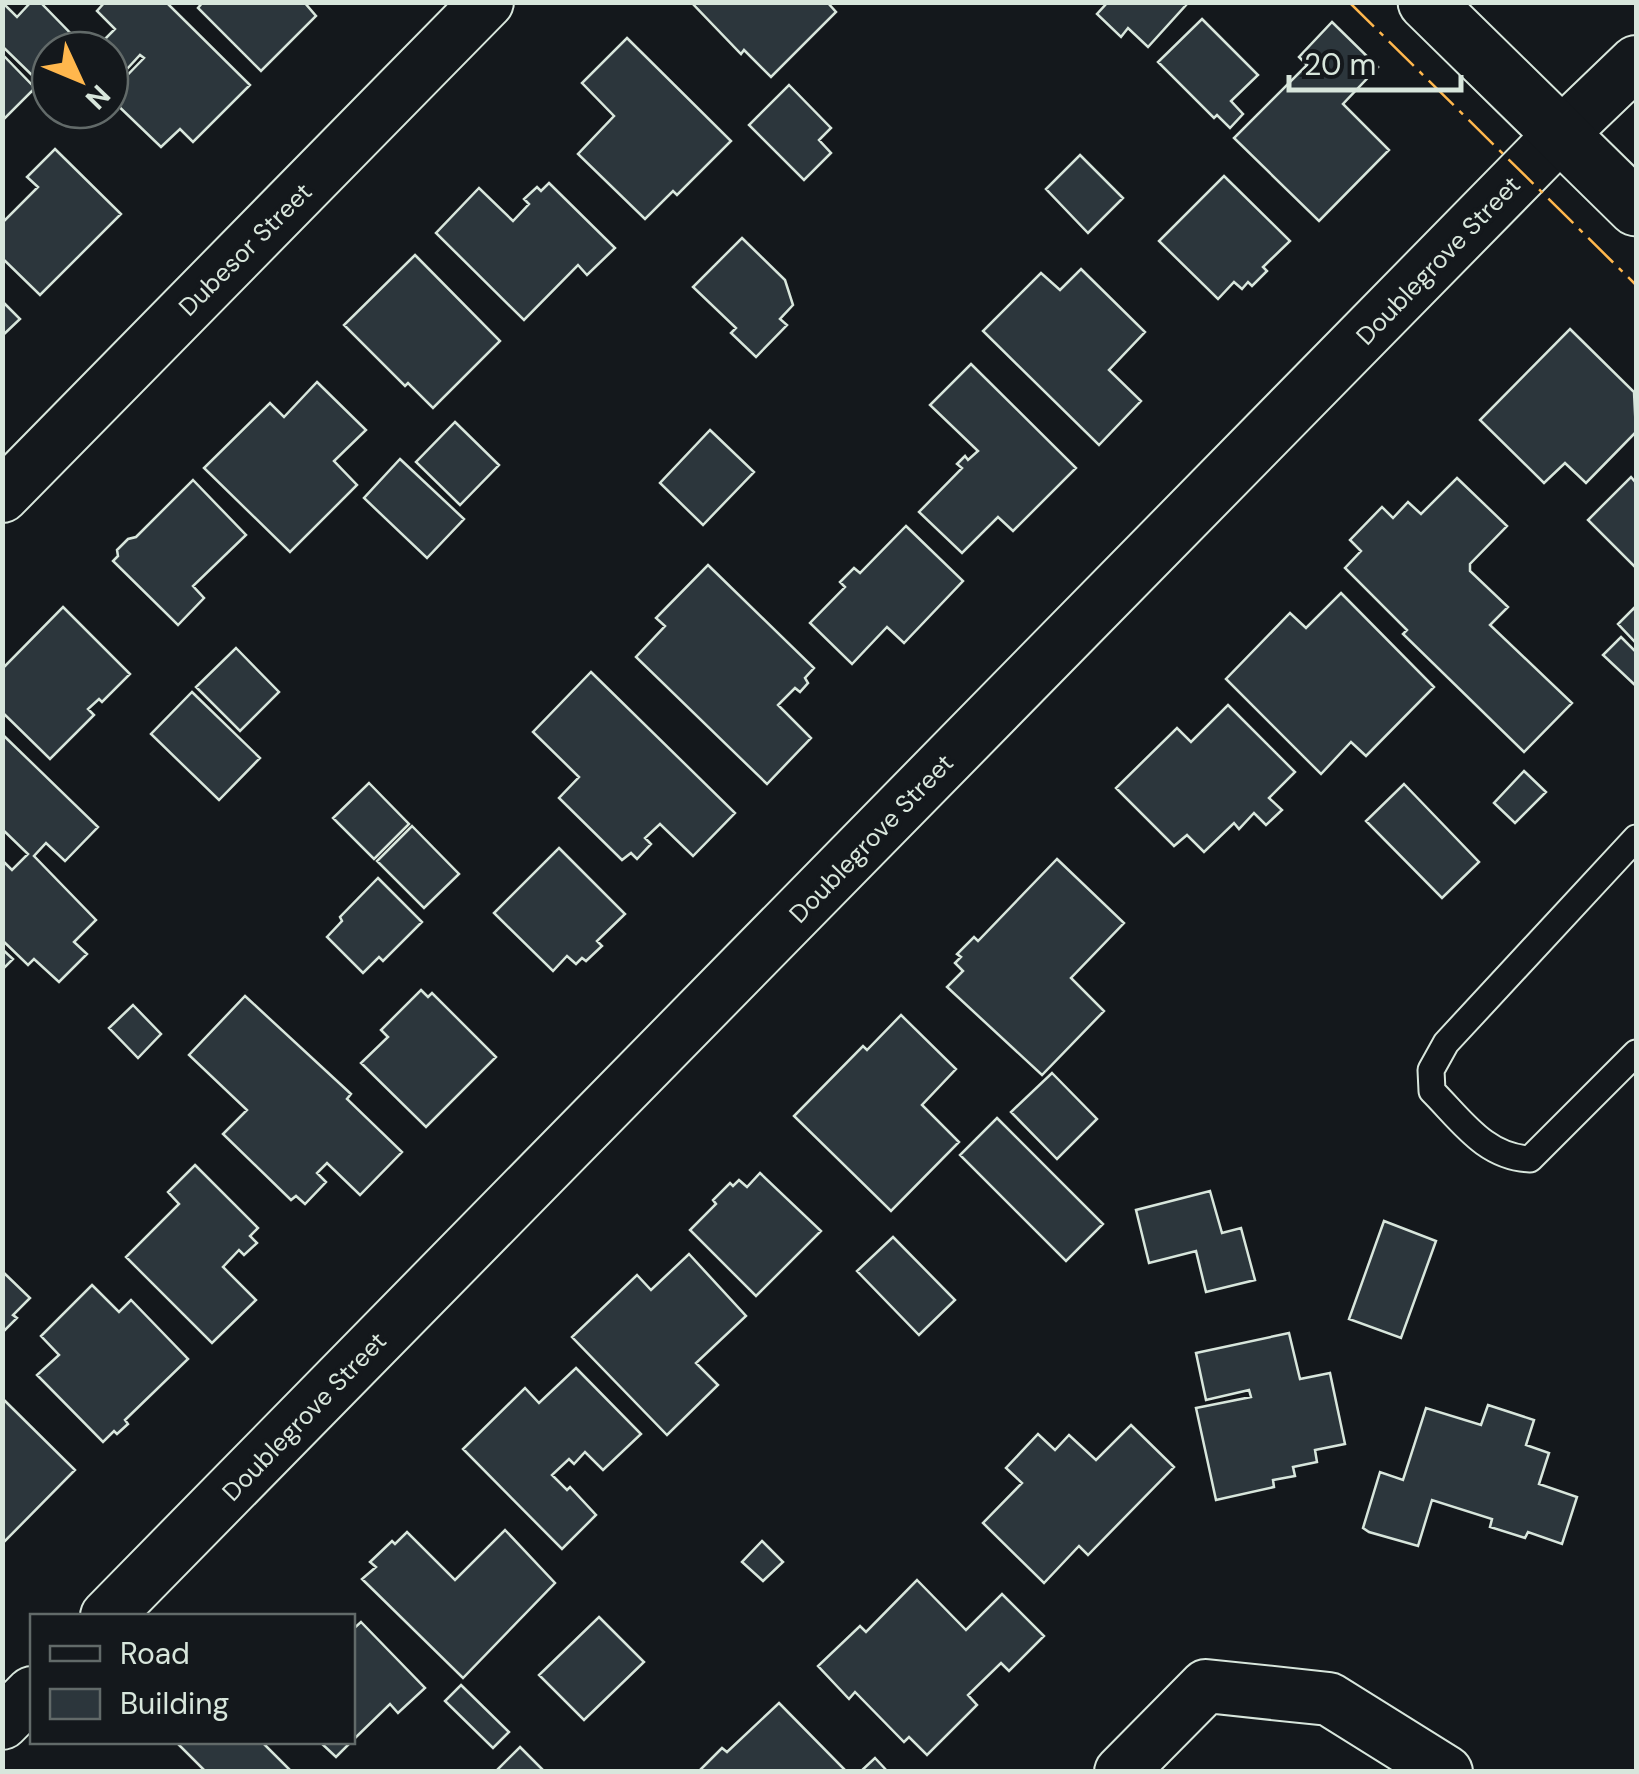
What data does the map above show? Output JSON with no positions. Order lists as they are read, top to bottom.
{
  "streets": {
    "street": ["Dubesor Street", "Doublegrove Street"]
  },
  "legend": ["Road", "Building"],
  "scale_bar": "20 m",
  "north": "bottom right"
}
